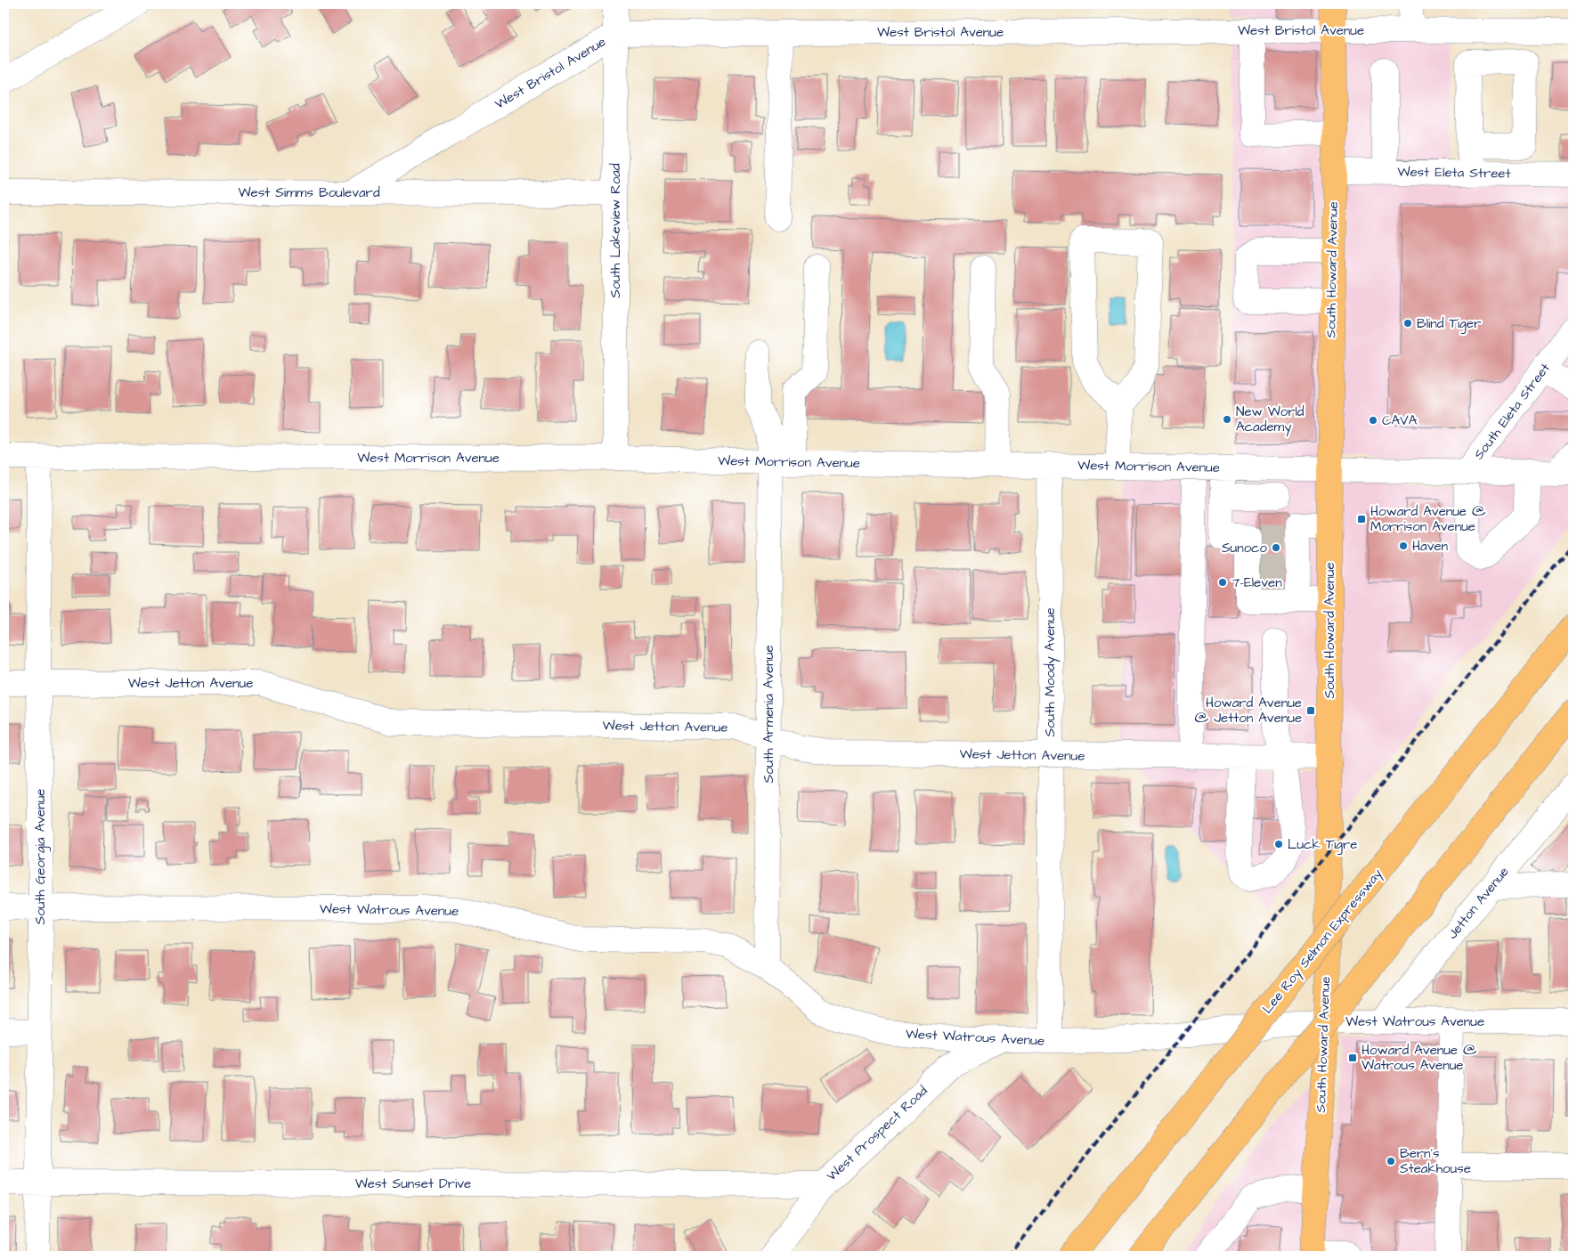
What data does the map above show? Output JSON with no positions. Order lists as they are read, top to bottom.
{
  "streets": {
    "main road": ["South Howard Avenue", "Lee Roy Selmon Expressway"],
    "street": [
      "West Bristol Avenue",
      "West Eleta Street",
      "West Simms Boulevard",
      "South Lakeview Road",
      "South Eleta Street",
      "West Morrison Avenue",
      "South Moody Avenue",
      "West Jetton Avenue",
      "South Armenia Avenue",
      "South Georgia Avenue",
      "Jetton Avenue",
      "West Watrous Avenue",
      "West Prospect Road",
      "West Sunset Drive"
    ]
  },
  "crossings": [
    ["West Bristol Avenue", "West Simms Boulevard"],
    ["West Bristol Avenue", "South Lakeview Road"],
    ["West Bristol Avenue", "South Howard Avenue"],
    ["West Eleta Street", "South Howard Avenue"],
    ["West Simms Boulevard", "South Lakeview Road"],
    ["South Lakeview Road", "West Morrison Avenue"],
    ["South Howard Avenue", "West Morrison Avenue"],
    ["South Howard Avenue", "West Jetton Avenue"],
    ["South Howard Avenue", "West Watrous Avenue"],
    ["South Eleta Street", "West Morrison Avenue"],
    ["West Morrison Avenue", "South Moody Avenue"],
    ["West Morrison Avenue", "South Armenia Avenue"],
    ["West Morrison Avenue", "South Georgia Avenue"],
    ["South Moody Avenue", "West Jetton Avenue"],
    ["South Moody Avenue", "West Watrous Avenue"],
    ["West Jetton Avenue", "South Armenia Avenue"],
    ["West Jetton Avenue", "South Georgia Avenue"],
    ["South Armenia Avenue", "West Watrous Avenue"],
    ["South Georgia Avenue", "West Watrous Avenue"],
    ["South Georgia Avenue", "West Sunset Drive"],
    ["Jetton Avenue", "West Watrous Avenue"],
    ["West Watrous Avenue", "West Prospect Road"],
    ["West Prospect Road", "West Sunset Drive"]
  ],
  "places": {
    "other": [
      "Blind Tiger",
      "New World Academy",
      "CAVA",
      "Haven",
      "Sunoco",
      "7-Eleven",
      "Luck Tigre",
      "Bern's Steakhouse"
    ],
    "transit": ["Howard Avenue @ Morrison Avenue", "Howard Avenue @ Jetton Avenue", "Howard Avenue @ Watrous Avenue"]
  }
}
